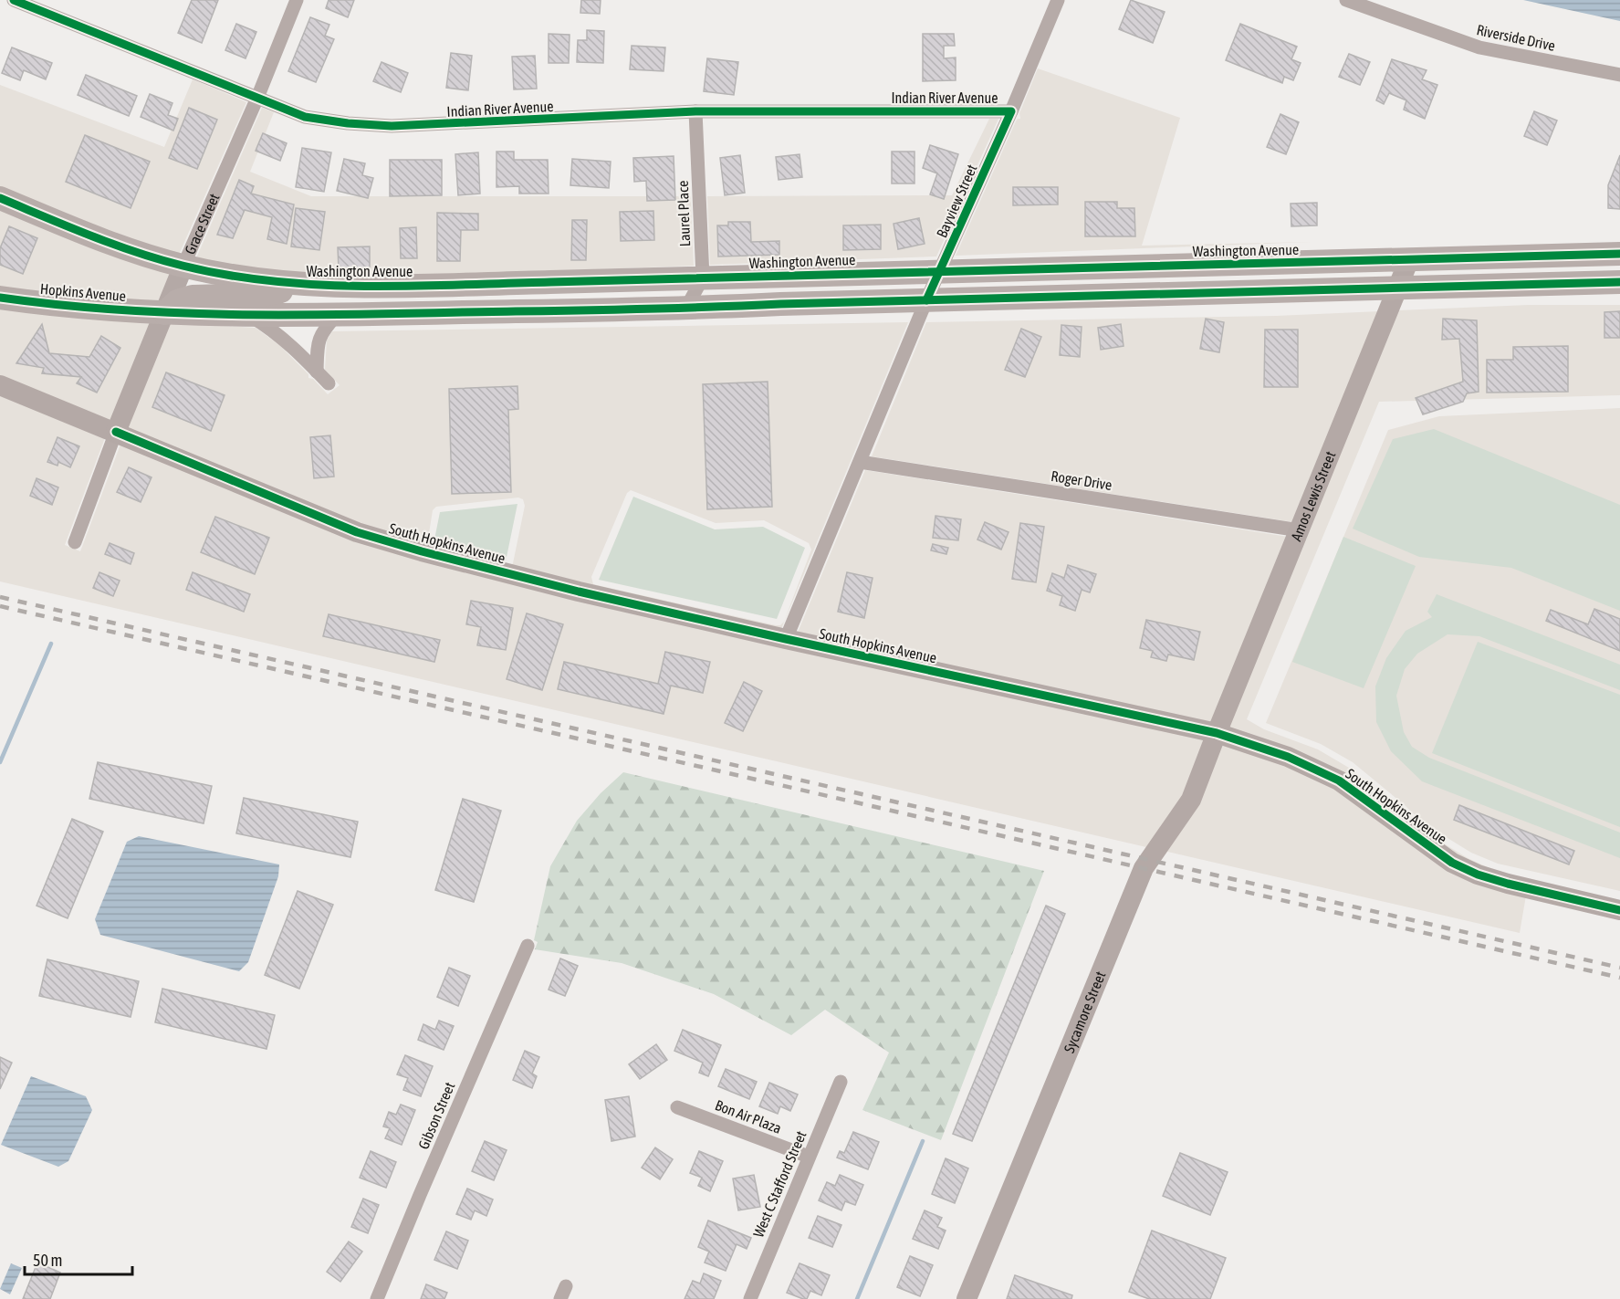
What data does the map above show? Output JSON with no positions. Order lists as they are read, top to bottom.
{
  "streets": {
    "main road": ["Washington Avenue", "Hopkins Avenue"],
    "street": [
      "Riverside Drive",
      "Indian River Avenue",
      "Bayview Street",
      "Laurel Place",
      "Grace Street",
      "Roger Drive",
      "Amos Lewis Street",
      "South Hopkins Avenue",
      "Sycamore Street",
      "Gibson Street",
      "Bon Air Plaza",
      "West C Stafford Street"
    ]
  },
  "crossings": [
    ["Indian River Avenue", "Bayview Street"],
    ["Indian River Avenue", "Laurel Place"],
    ["Indian River Avenue", "Grace Street"],
    ["Bayview Street", "Washington Avenue"],
    ["Bayview Street", "Roger Drive"],
    ["Bayview Street", "South Hopkins Avenue"],
    ["Laurel Place", "Washington Avenue"],
    ["Grace Street", "Washington Avenue"],
    ["Grace Street", "Hopkins Avenue"],
    ["Grace Street", "South Hopkins Avenue"],
    ["Washington Avenue", "Amos Lewis Street"],
    ["Roger Drive", "Amos Lewis Street"],
    ["Amos Lewis Street", "South Hopkins Avenue"],
    ["Amos Lewis Street", "Sycamore Street"],
    ["South Hopkins Avenue", "Sycamore Street"],
    ["Bon Air Plaza", "West C Stafford Street"]
  ],
  "scale_bar": "50 m"
}
